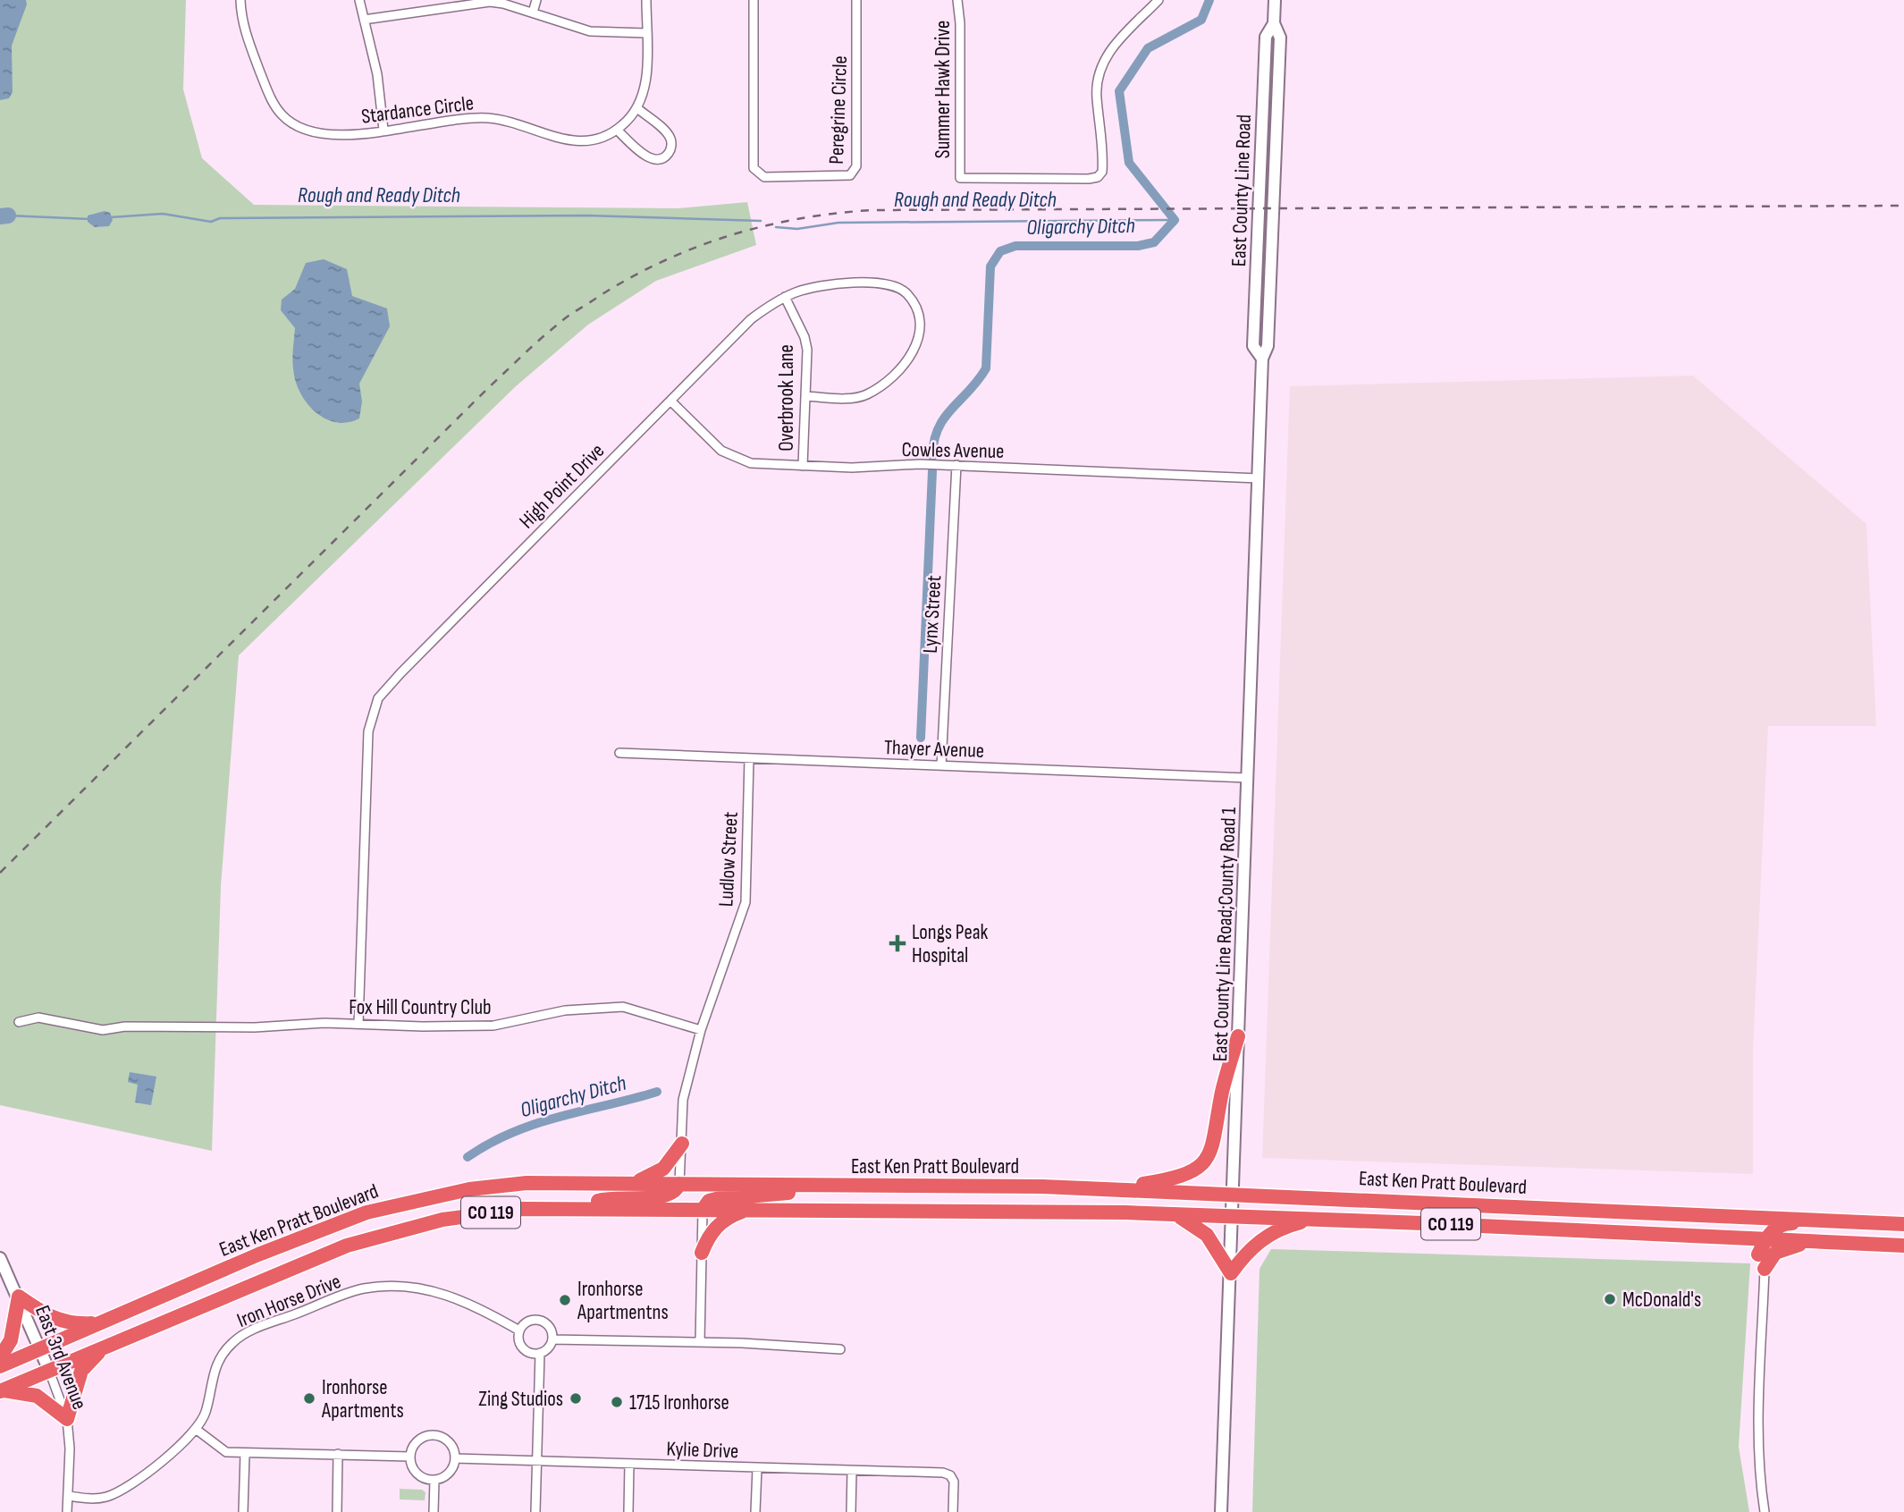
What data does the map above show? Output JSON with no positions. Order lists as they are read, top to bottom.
{
  "streets": {
    "highway": ["East Ken Pratt Boulevard", "CO 119"],
    "main road": ["East County Line Road;County Road 1", "East 3rd Avenue"],
    "street": [
      "Summer Hawk Drive",
      "Stardance Circle",
      "Peregrine Circle",
      "Overbrook Lane",
      "Cowles Avenue",
      "High Point Drive",
      "Lynx Street",
      "Thayer Avenue",
      "Ludlow Street",
      "Fox Hill Country Club",
      "Iron Horse Drive",
      "Kylie Drive"
    ]
  },
  "crossings": [
    ["Overbrook Lane", "Cowles Avenue"],
    ["Overbrook Lane", "High Point Drive"],
    ["Cowles Avenue", "High Point Drive"],
    ["Cowles Avenue", "Lynx Street"],
    ["Cowles Avenue", "East County Line Road;County Road 1"],
    ["High Point Drive", "Fox Hill Country Club"],
    ["Lynx Street", "Thayer Avenue"],
    ["Thayer Avenue", "Ludlow Street"],
    ["Thayer Avenue", "East County Line Road;County Road 1"],
    ["Ludlow Street", "Fox Hill Country Club"],
    ["East County Line Road;County Road 1", "East Ken Pratt Boulevard"],
    ["East Ken Pratt Boulevard", "East 3rd Avenue"],
    ["Iron Horse Drive", "East 3rd Avenue"]
  ],
  "water": ["Rough and Ready Ditch", "Oligarchy Ditch"],
  "places": {
    "health": ["Longs Peak Hospital"],
    "other": [
      "McDonald's",
      "Ironhorse Apartmentns",
      "Ironhorse Apartments",
      "Zing Studios",
      "1715 Ironhorse"
    ]
  }
}
